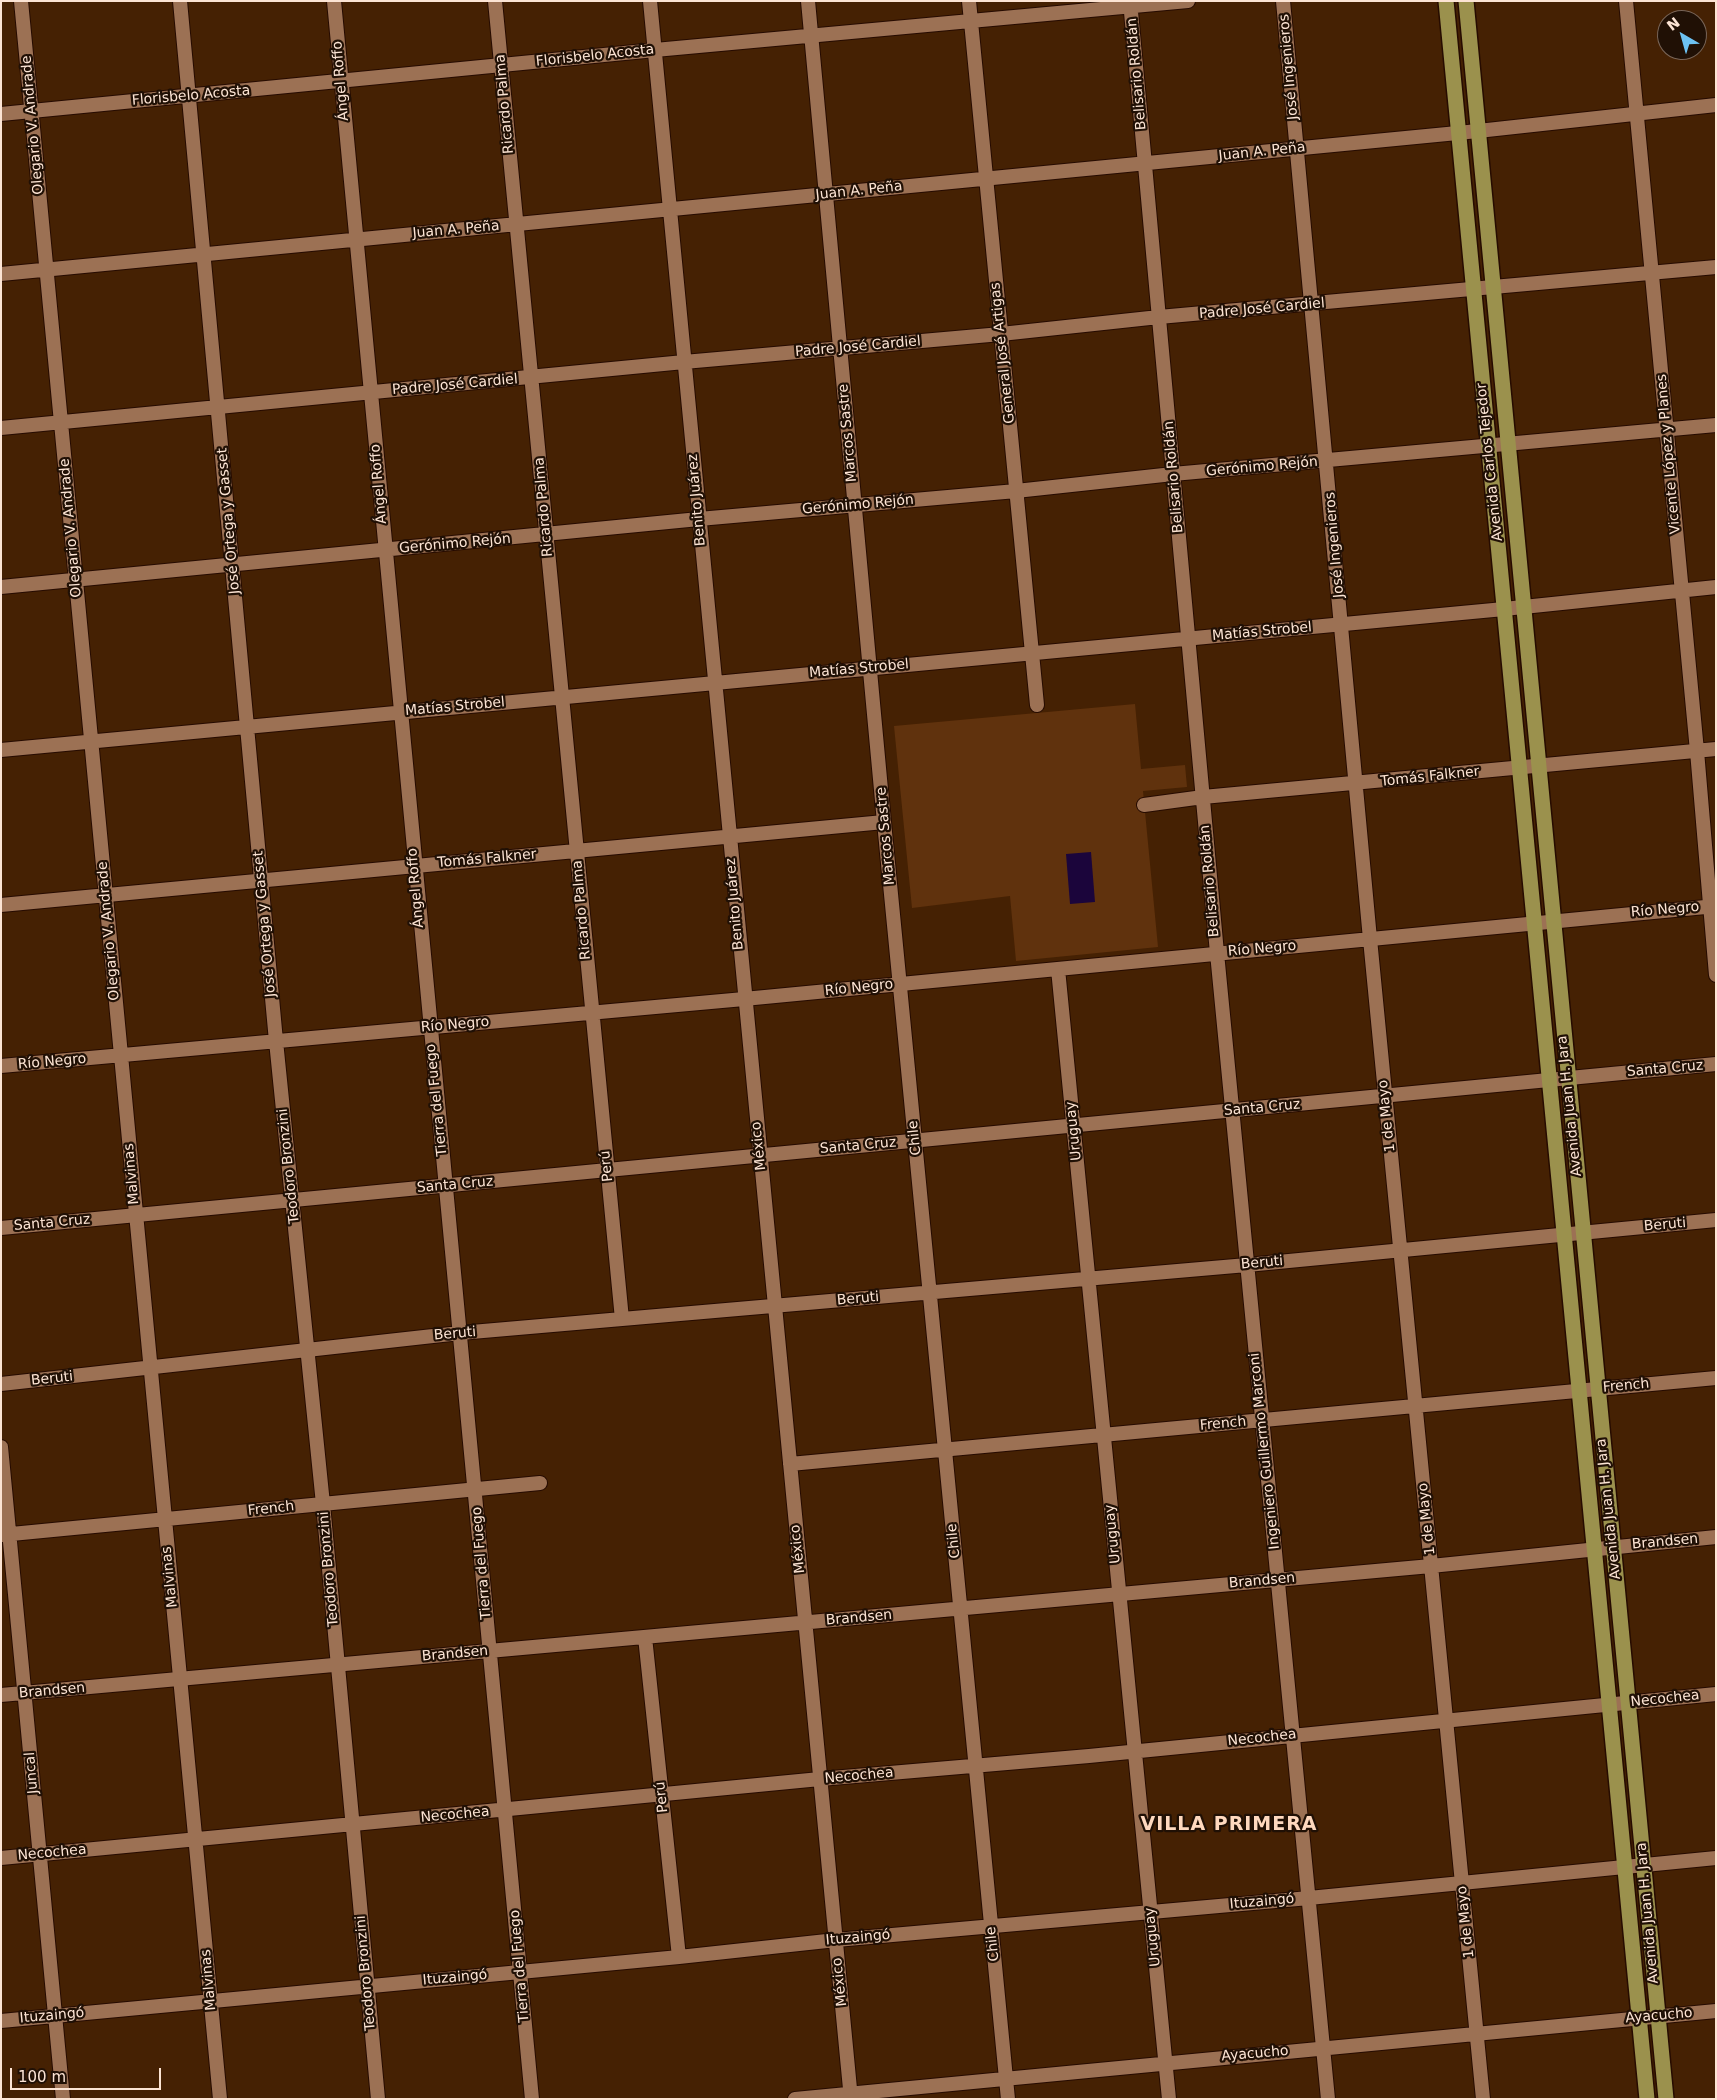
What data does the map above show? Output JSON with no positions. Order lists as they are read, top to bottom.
{
  "streets": {
    "main road": ["Avenida Carlos Tejedor", "Avenida Juan H. Jara"],
    "street": [
      "Florisbelo Acosta",
      "José Ingenieros",
      "Belisario Roldán",
      "Ángel Roffo",
      "Ricardo Palma",
      "Olegario V. Andrade",
      "Juan A. Peña",
      "Padre José Cardiel",
      "General José Artigas",
      "Marcos Sastre",
      "Vicente López y Planes",
      "Gerónimo Rejón",
      "Benito Juárez",
      "José Ortega y Gasset",
      "Matías Strobel",
      "Tomás Falkner",
      "Río Negro",
      "Santa Cruz",
      "Tierra del Fuego",
      "1 de Mayo",
      "Uruguay",
      "Chile",
      "México",
      "Teodoro Bronzini",
      "Perú",
      "Malvinas",
      "Beruti",
      "French",
      "Ingeniero Guillermo Marconi",
      "Brandsen",
      "Necochea",
      "Juncal",
      "Ituzaingó",
      "Ayacucho"
    ]
  },
  "crossings": [
    ["Florisbelo Acosta", "Belisario Roldán"],
    ["Florisbelo Acosta", "Ángel Roffo"],
    ["Florisbelo Acosta", "Ricardo Palma"],
    ["Florisbelo Acosta", "Olegario V. Andrade"],
    ["Florisbelo Acosta", "General José Artigas"],
    ["Florisbelo Acosta", "Marcos Sastre"],
    ["Florisbelo Acosta", "Benito Juárez"],
    ["Florisbelo Acosta", "José Ortega y Gasset"],
    ["José Ingenieros", "Juan A. Peña"],
    ["José Ingenieros", "Padre José Cardiel"],
    ["José Ingenieros", "Gerónimo Rejón"],
    ["José Ingenieros", "Matías Strobel"],
    ["José Ingenieros", "Tomás Falkner"],
    ["José Ingenieros", "Río Negro"],
    ["José Ingenieros", "1 de Mayo"],
    ["Belisario Roldán", "Juan A. Peña"],
    ["Belisario Roldán", "Padre José Cardiel"],
    ["Belisario Roldán", "Gerónimo Rejón"],
    ["Belisario Roldán", "Matías Strobel"],
    ["Belisario Roldán", "Tomás Falkner"],
    ["Belisario Roldán", "Río Negro"],
    ["Belisario Roldán", "Ingeniero Guillermo Marconi"],
    ["Ángel Roffo", "Juan A. Peña"],
    ["Ángel Roffo", "Padre José Cardiel"],
    ["Ángel Roffo", "Gerónimo Rejón"],
    ["Ángel Roffo", "Matías Strobel"],
    ["Ángel Roffo", "Tomás Falkner"],
    ["Ángel Roffo", "Río Negro"],
    ["Ángel Roffo", "Tierra del Fuego"],
    ["Ricardo Palma", "Juan A. Peña"],
    ["Ricardo Palma", "Padre José Cardiel"],
    ["Ricardo Palma", "Gerónimo Rejón"],
    ["Ricardo Palma", "Matías Strobel"],
    ["Ricardo Palma", "Tomás Falkner"],
    ["Ricardo Palma", "Río Negro"],
    ["Ricardo Palma", "Perú"],
    ["Olegario V. Andrade", "Juan A. Peña"],
    ["Olegario V. Andrade", "Padre José Cardiel"],
    ["Olegario V. Andrade", "Gerónimo Rejón"],
    ["Olegario V. Andrade", "Matías Strobel"],
    ["Olegario V. Andrade", "Tomás Falkner"],
    ["Olegario V. Andrade", "Río Negro"],
    ["Olegario V. Andrade", "Malvinas"],
    ["Juan A. Peña", "General José Artigas"],
    ["Juan A. Peña", "Marcos Sastre"],
    ["Juan A. Peña", "Vicente López y Planes"],
    ["Juan A. Peña", "Avenida Carlos Tejedor"],
    ["Juan A. Peña", "Benito Juárez"],
    ["Juan A. Peña", "José Ortega y Gasset"],
    ["Padre José Cardiel", "General José Artigas"],
    ["Padre José Cardiel", "Marcos Sastre"],
    ["Padre José Cardiel", "Vicente López y Planes"],
    ["Padre José Cardiel", "Avenida Carlos Tejedor"],
    ["Padre José Cardiel", "Benito Juárez"],
    ["Padre José Cardiel", "José Ortega y Gasset"],
    ["General José Artigas", "Gerónimo Rejón"],
    ["General José Artigas", "Matías Strobel"],
    ["Marcos Sastre", "Gerónimo Rejón"],
    ["Marcos Sastre", "Matías Strobel"],
    ["Marcos Sastre", "Tomás Falkner"],
    ["Marcos Sastre", "Río Negro"],
    ["Marcos Sastre", "Chile"],
    ["Vicente López y Planes", "Gerónimo Rejón"],
    ["Vicente López y Planes", "Matías Strobel"],
    ["Vicente López y Planes", "Tomás Falkner"],
    ["Vicente López y Planes", "Río Negro"],
    ["Avenida Carlos Tejedor", "Gerónimo Rejón"],
    ["Avenida Carlos Tejedor", "Matías Strobel"],
    ["Avenida Carlos Tejedor", "Tomás Falkner"],
    ["Avenida Carlos Tejedor", "Río Negro"],
    ["Avenida Carlos Tejedor", "Avenida Juan H. Jara"],
    ["Gerónimo Rejón", "Benito Juárez"],
    ["Gerónimo Rejón", "José Ortega y Gasset"],
    ["Benito Juárez", "Matías Strobel"],
    ["Benito Juárez", "Tomás Falkner"],
    ["Benito Juárez", "Río Negro"],
    ["Benito Juárez", "México"],
    ["José Ortega y Gasset", "Matías Strobel"],
    ["José Ortega y Gasset", "Tomás Falkner"],
    ["José Ortega y Gasset", "Río Negro"],
    ["José Ortega y Gasset", "Teodoro Bronzini"],
    ["Río Negro", "Tierra del Fuego"],
    ["Río Negro", "Avenida Juan H. Jara"],
    ["Río Negro", "1 de Mayo"],
    ["Río Negro", "Uruguay"],
    ["Río Negro", "Chile"],
    ["Río Negro", "México"],
    ["Río Negro", "Teodoro Bronzini"],
    ["Río Negro", "Perú"],
    ["Río Negro", "Malvinas"],
    ["Río Negro", "Ingeniero Guillermo Marconi"],
    ["Santa Cruz", "Tierra del Fuego"],
    ["Santa Cruz", "Avenida Juan H. Jara"],
    ["Santa Cruz", "1 de Mayo"],
    ["Santa Cruz", "Uruguay"],
    ["Santa Cruz", "Chile"],
    ["Santa Cruz", "México"],
    ["Santa Cruz", "Teodoro Bronzini"],
    ["Santa Cruz", "Perú"],
    ["Santa Cruz", "Malvinas"],
    ["Santa Cruz", "Ingeniero Guillermo Marconi"],
    ["Tierra del Fuego", "Beruti"],
    ["Tierra del Fuego", "French"],
    ["Tierra del Fuego", "Brandsen"],
    ["Tierra del Fuego", "Necochea"],
    ["Tierra del Fuego", "Ituzaingó"],
    ["Avenida Juan H. Jara", "Beruti"],
    ["Avenida Juan H. Jara", "French"],
    ["Avenida Juan H. Jara", "Brandsen"],
    ["Avenida Juan H. Jara", "Necochea"],
    ["Avenida Juan H. Jara", "Ituzaingó"],
    ["Avenida Juan H. Jara", "Ayacucho"],
    ["1 de Mayo", "Beruti"],
    ["1 de Mayo", "French"],
    ["1 de Mayo", "Brandsen"],
    ["1 de Mayo", "Necochea"],
    ["1 de Mayo", "Ituzaingó"],
    ["1 de Mayo", "Ayacucho"],
    ["Uruguay", "Beruti"],
    ["Uruguay", "French"],
    ["Uruguay", "Brandsen"],
    ["Uruguay", "Necochea"],
    ["Uruguay", "Ituzaingó"],
    ["Uruguay", "Ayacucho"],
    ["Chile", "Beruti"],
    ["Chile", "French"],
    ["Chile", "Brandsen"],
    ["Chile", "Necochea"],
    ["Chile", "Ituzaingó"],
    ["Chile", "Ayacucho"],
    ["México", "Beruti"],
    ["México", "French"],
    ["México", "Brandsen"],
    ["México", "Necochea"],
    ["México", "Ituzaingó"],
    ["México", "Ayacucho"],
    ["Teodoro Bronzini", "Beruti"],
    ["Teodoro Bronzini", "French"],
    ["Teodoro Bronzini", "Brandsen"],
    ["Teodoro Bronzini", "Necochea"],
    ["Teodoro Bronzini", "Ituzaingó"],
    ["Perú", "Beruti"],
    ["Perú", "Brandsen"],
    ["Perú", "Necochea"],
    ["Perú", "Ituzaingó"],
    ["Malvinas", "Beruti"],
    ["Malvinas", "French"],
    ["Malvinas", "Brandsen"],
    ["Malvinas", "Necochea"],
    ["Malvinas", "Ituzaingó"],
    ["Beruti", "Ingeniero Guillermo Marconi"],
    ["French", "Ingeniero Guillermo Marconi"],
    ["French", "Juncal"],
    ["Ingeniero Guillermo Marconi", "Brandsen"],
    ["Ingeniero Guillermo Marconi", "Necochea"],
    ["Ingeniero Guillermo Marconi", "Ituzaingó"],
    ["Ingeniero Guillermo Marconi", "Ayacucho"],
    ["Brandsen", "Juncal"],
    ["Necochea", "Juncal"],
    ["Juncal", "Ituzaingó"]
  ],
  "districts": ["VILLA PRIMERA"],
  "scale_bar": "100 m",
  "north": "top left"
}
